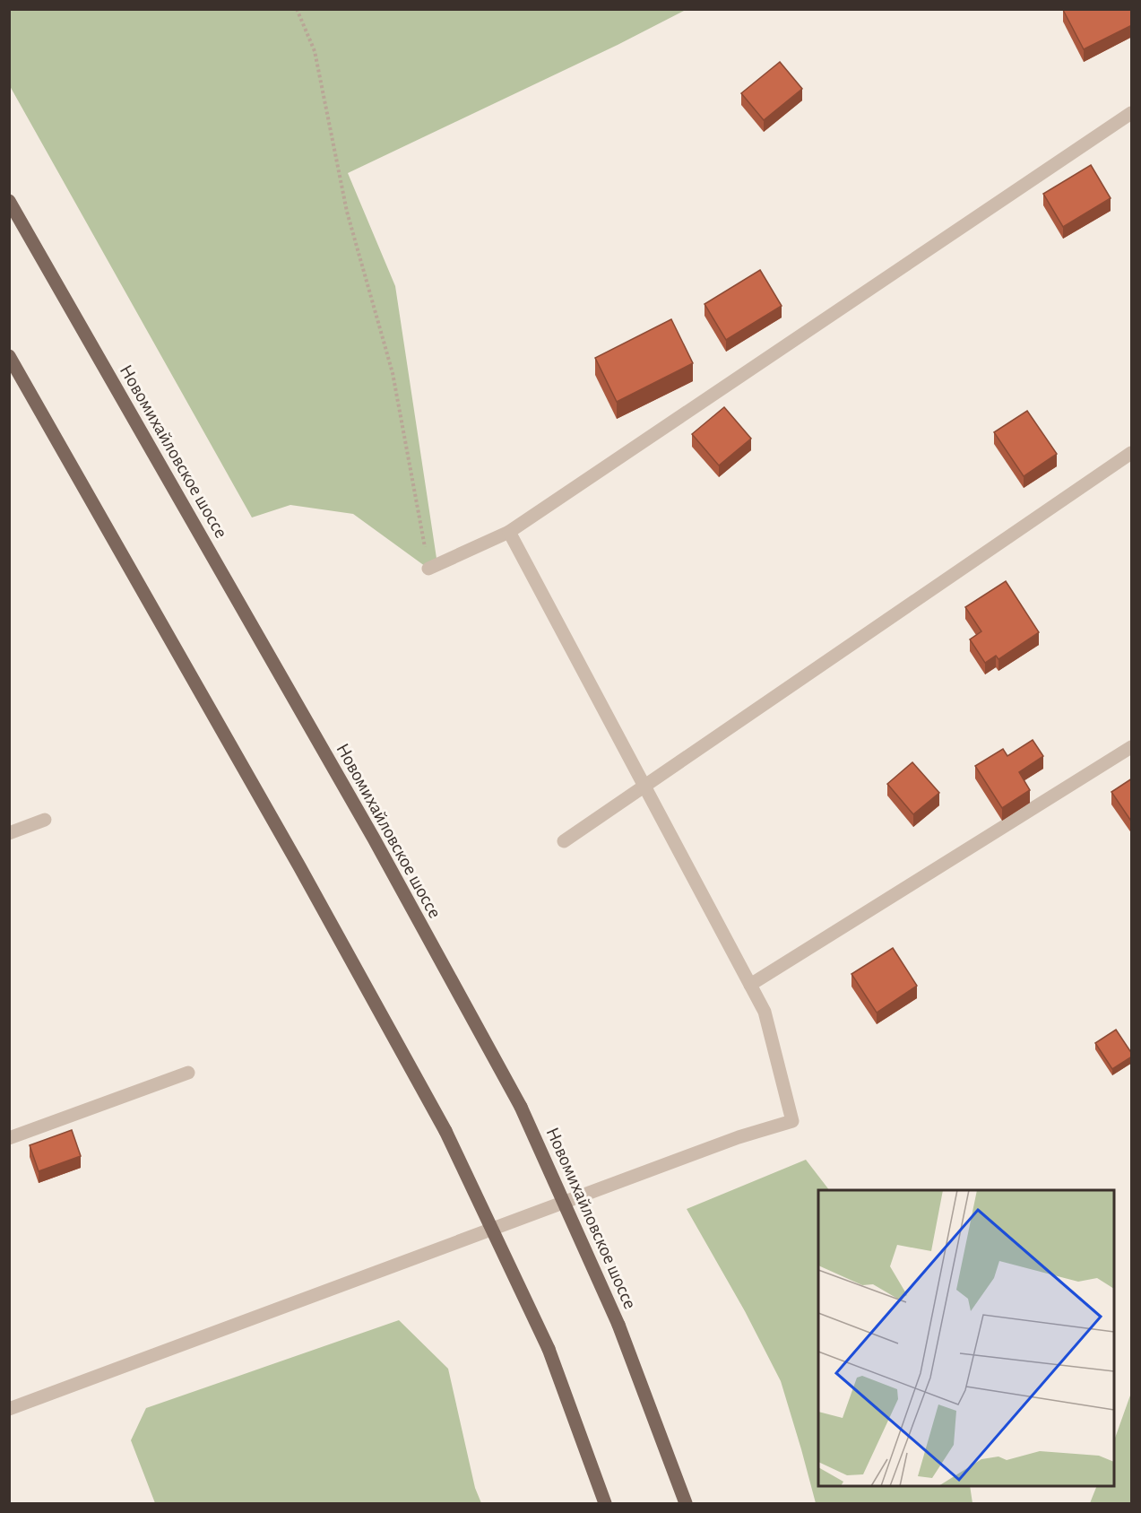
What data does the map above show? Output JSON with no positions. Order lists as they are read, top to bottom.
{
  "streets": {
    "main road": ["Новомихайловское шоссе"]
  }
}
